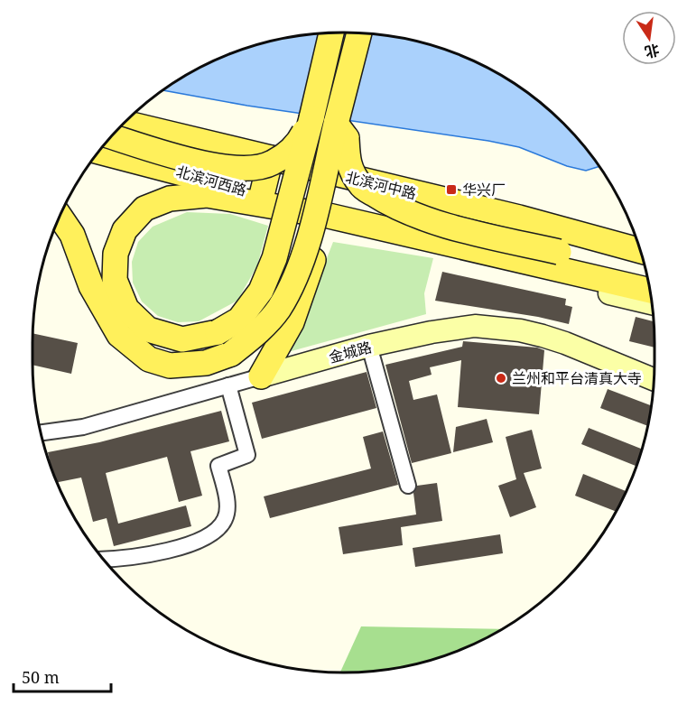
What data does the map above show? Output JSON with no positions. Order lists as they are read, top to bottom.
{
  "streets": {
    "main road": ["北滨河西路", "北滨河中路"],
    "street": ["金城路"]
  },
  "places": {
    "transit": ["华兴厂"],
    "other": ["兰州和平台清真大寺"]
  },
  "scale_bar": "50 m",
  "north": "bottom"
}
